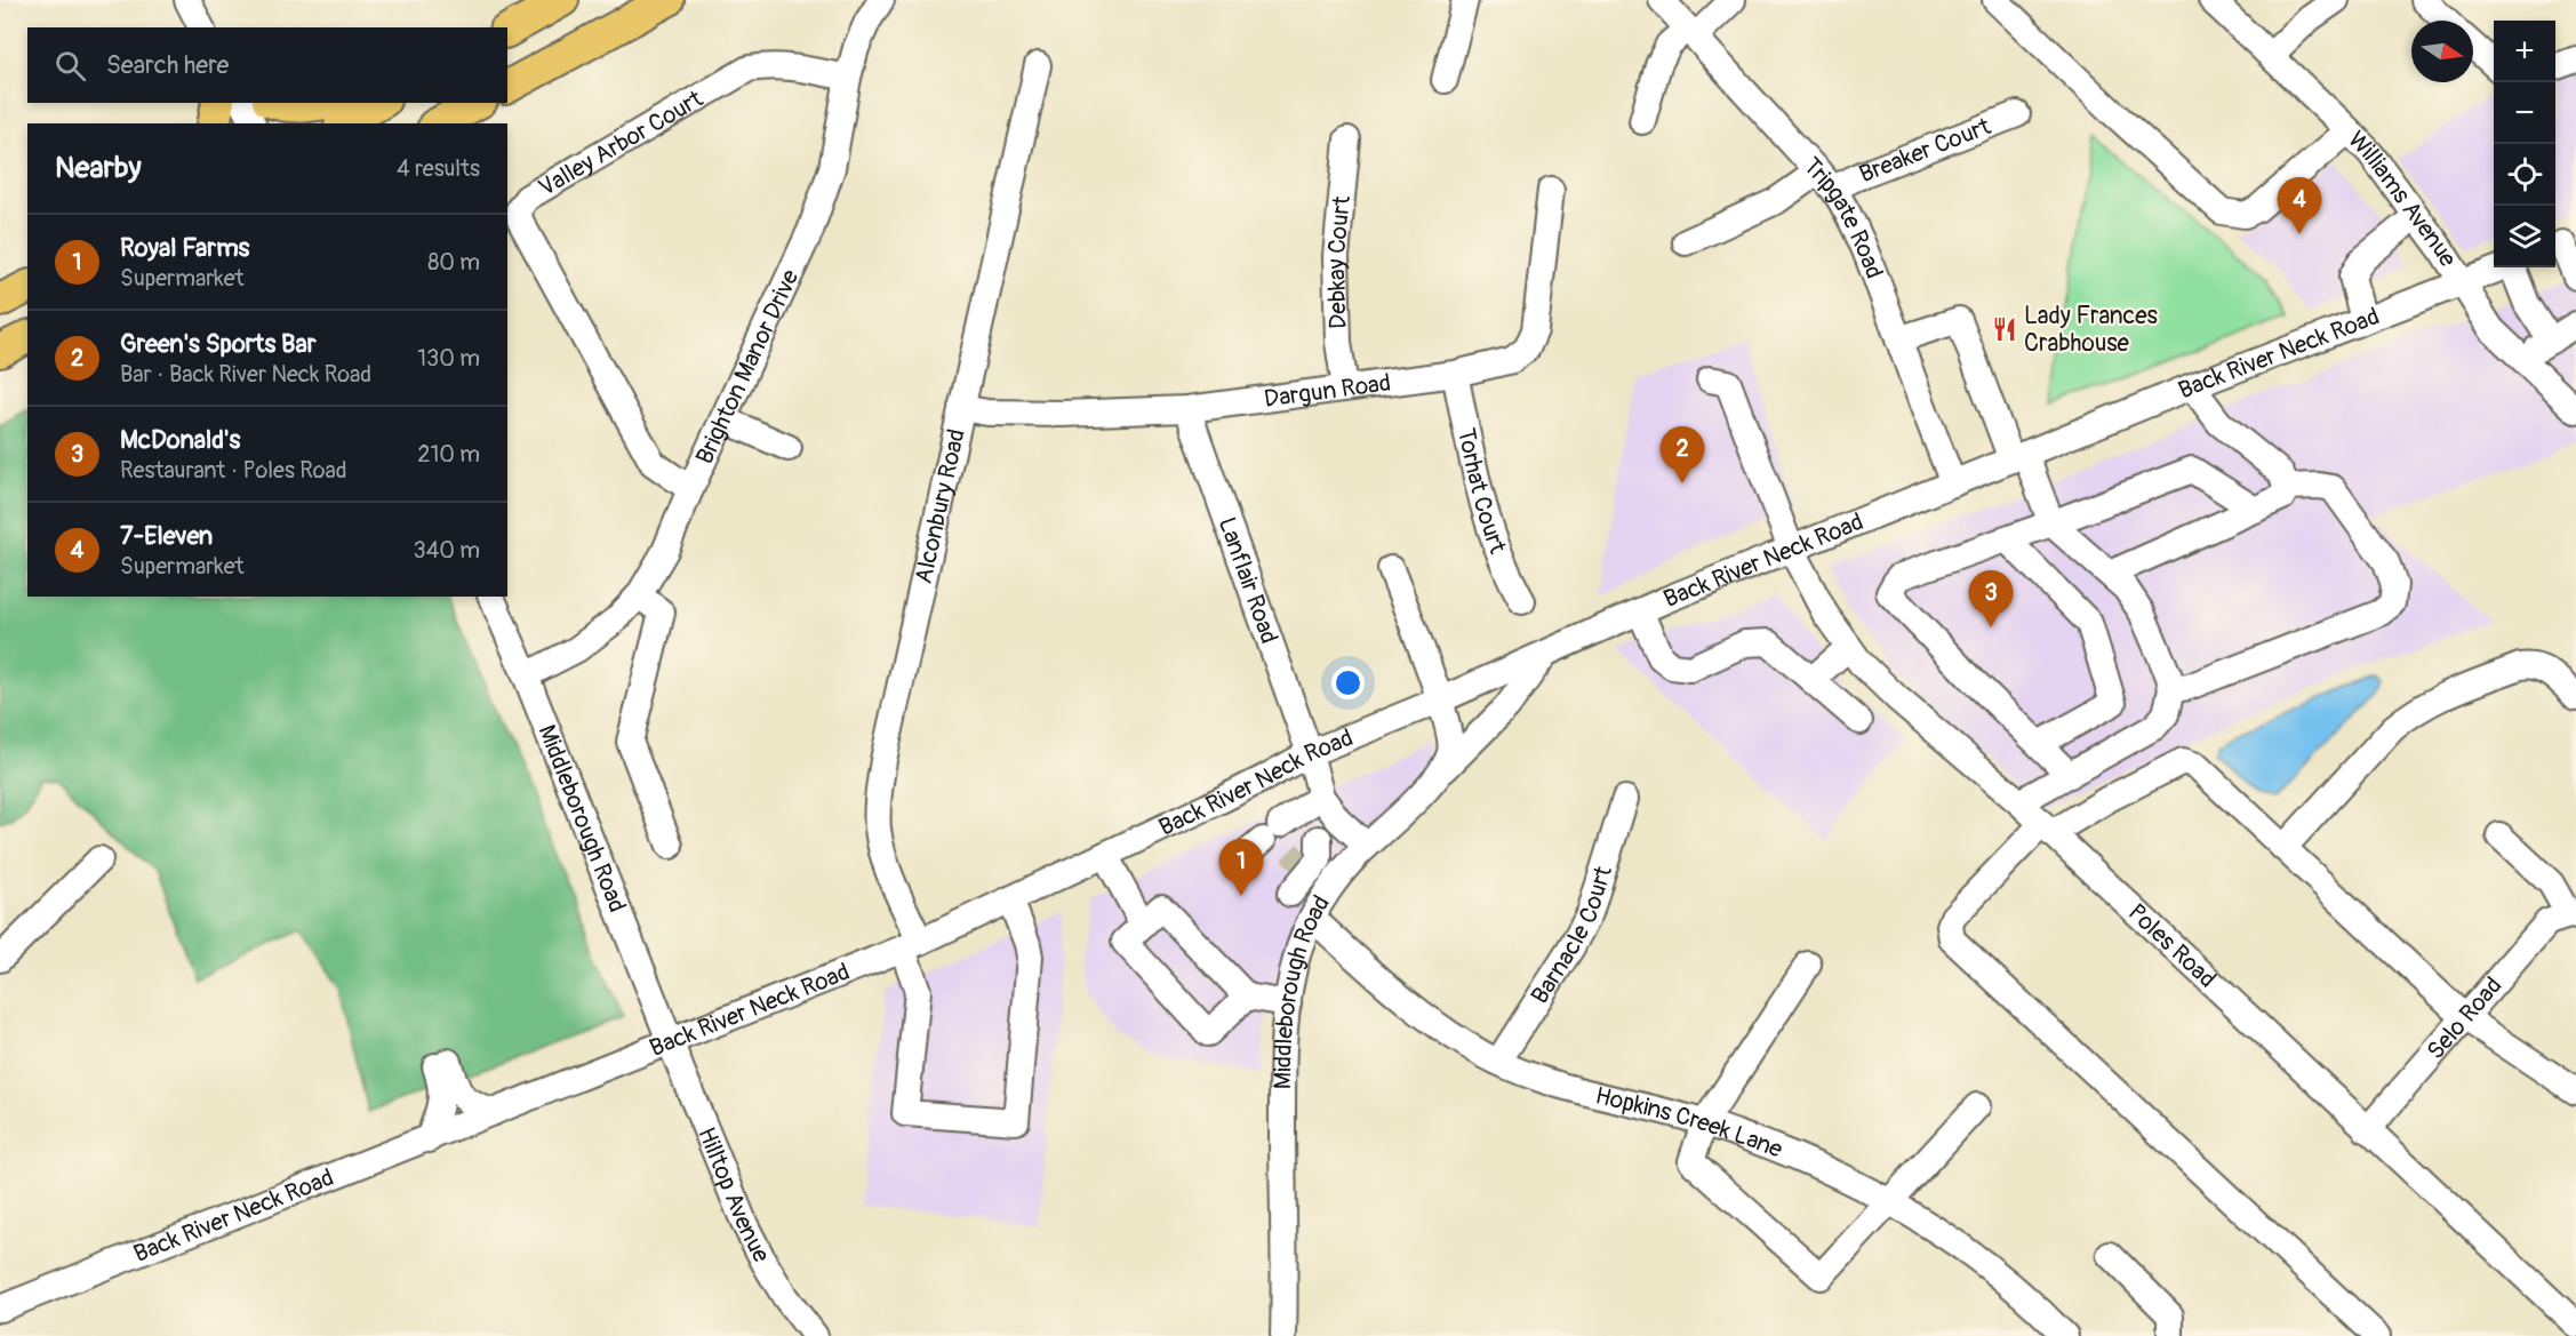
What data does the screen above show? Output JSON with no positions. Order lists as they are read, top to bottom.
{
  "streets": {
    "street": [
      "Valley Arbor Court",
      "Breaker Court",
      "Williams Avenue",
      "Tripgate Road",
      "Debkay Court",
      "Back River Neck Road",
      "Brighton Manor Drive",
      "Dargun Road",
      "Torhat Court",
      "Alconbury Road",
      "Lanflair Road",
      "Middleborough Road",
      "Barnacle Court",
      "Poles Road",
      "Selo Road",
      "Hopkins Creek Lane",
      "Hilltop Avenue"
    ]
  },
  "crossings": [
    ["Valley Arbor Court", "Brighton Manor Drive"],
    ["Breaker Court", "Tripgate Road"],
    ["Williams Avenue", "Back River Neck Road"],
    ["Tripgate Road", "Back River Neck Road"],
    ["Debkay Court", "Dargun Road"],
    ["Back River Neck Road", "Alconbury Road"],
    ["Back River Neck Road", "Lanflair Road"],
    ["Back River Neck Road", "Middleborough Road"],
    ["Back River Neck Road", "Poles Road"],
    ["Back River Neck Road", "Hilltop Avenue"],
    ["Brighton Manor Drive", "Middleborough Road"],
    ["Dargun Road", "Torhat Court"],
    ["Dargun Road", "Alconbury Road"],
    ["Dargun Road", "Lanflair Road"],
    ["Middleborough Road", "Hopkins Creek Lane"],
    ["Middleborough Road", "Hilltop Avenue"],
    ["Barnacle Court", "Hopkins Creek Lane"],
    ["Poles Road", "Selo Road"]
  ],
  "places": {
    "restaurant": ["Lady Frances Crabhouse"]
  },
  "north": "right",
  "page": {
    "map_buttons": ["+", "−"],
    "search": "Search here",
    "heading": ["Nearby", "4 results"],
    "pins": [
      "4",
      "2",
      "3",
      "1"
    ],
    "list": [
      {
        "mark": "1",
        "name": "Royal Farms",
        "note": "Supermarket",
        "value": "80 m"
      },
      {
        "mark": "2",
        "name": "Green's Sports Bar",
        "note": "Bar · Back River Neck Road",
        "value": "130 m"
      },
      {
        "mark": "3",
        "name": "McDonald's",
        "note": "Restaurant · Poles Road",
        "value": "210 m"
      },
      {
        "mark": "4",
        "name": "7-Eleven",
        "note": "Supermarket",
        "value": "340 m"
      }
    ]
  }
}
